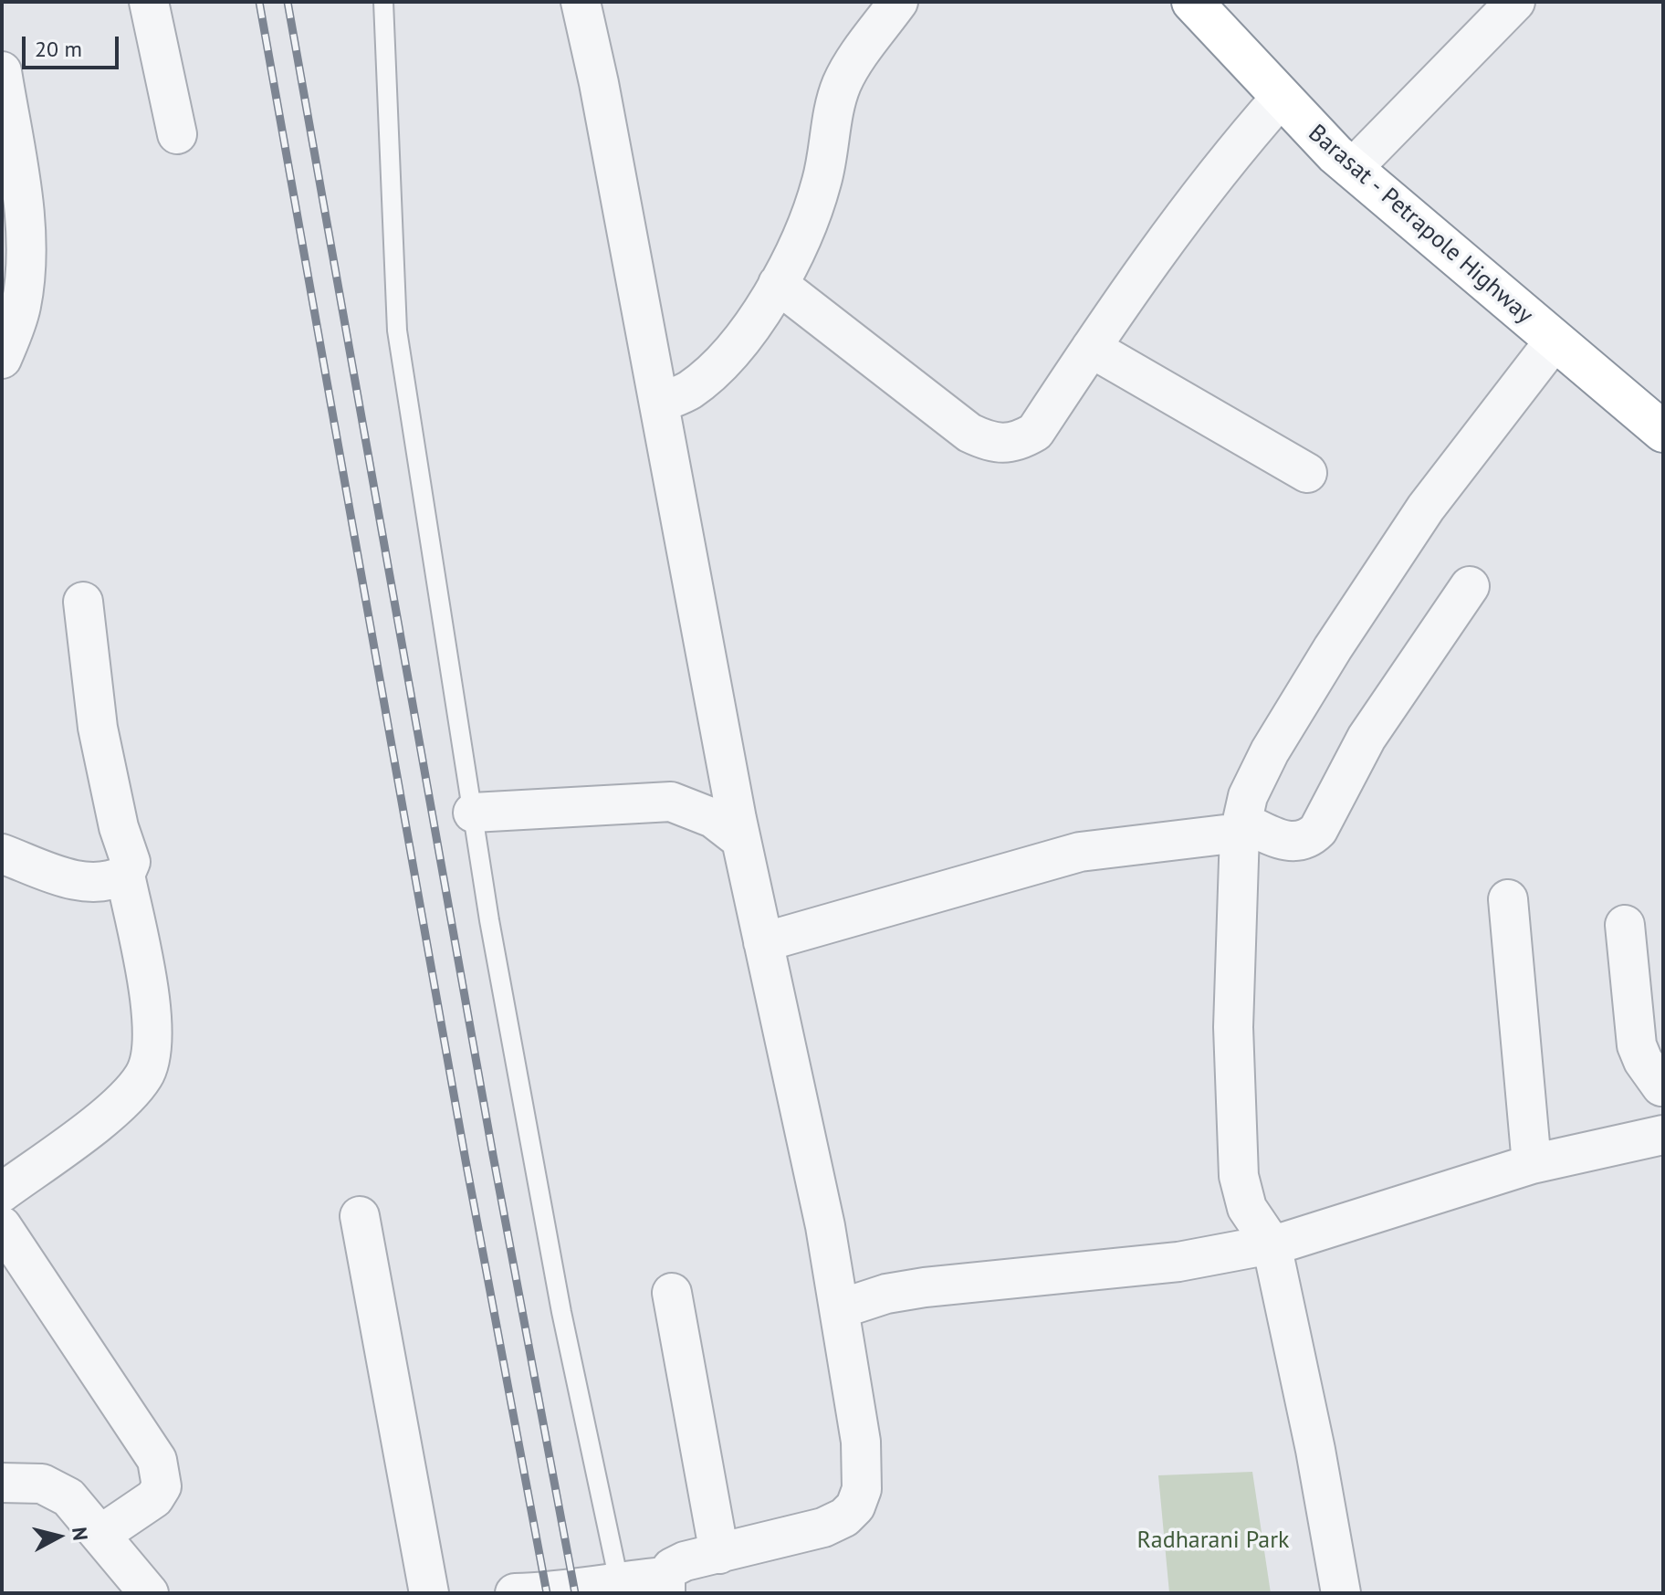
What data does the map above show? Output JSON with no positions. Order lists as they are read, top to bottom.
{
  "streets": {
    "highway": ["Barasat - Petrapole Highway"]
  },
  "parks": ["Radharani Park"],
  "scale_bar": "20 m",
  "north": "right"
}
